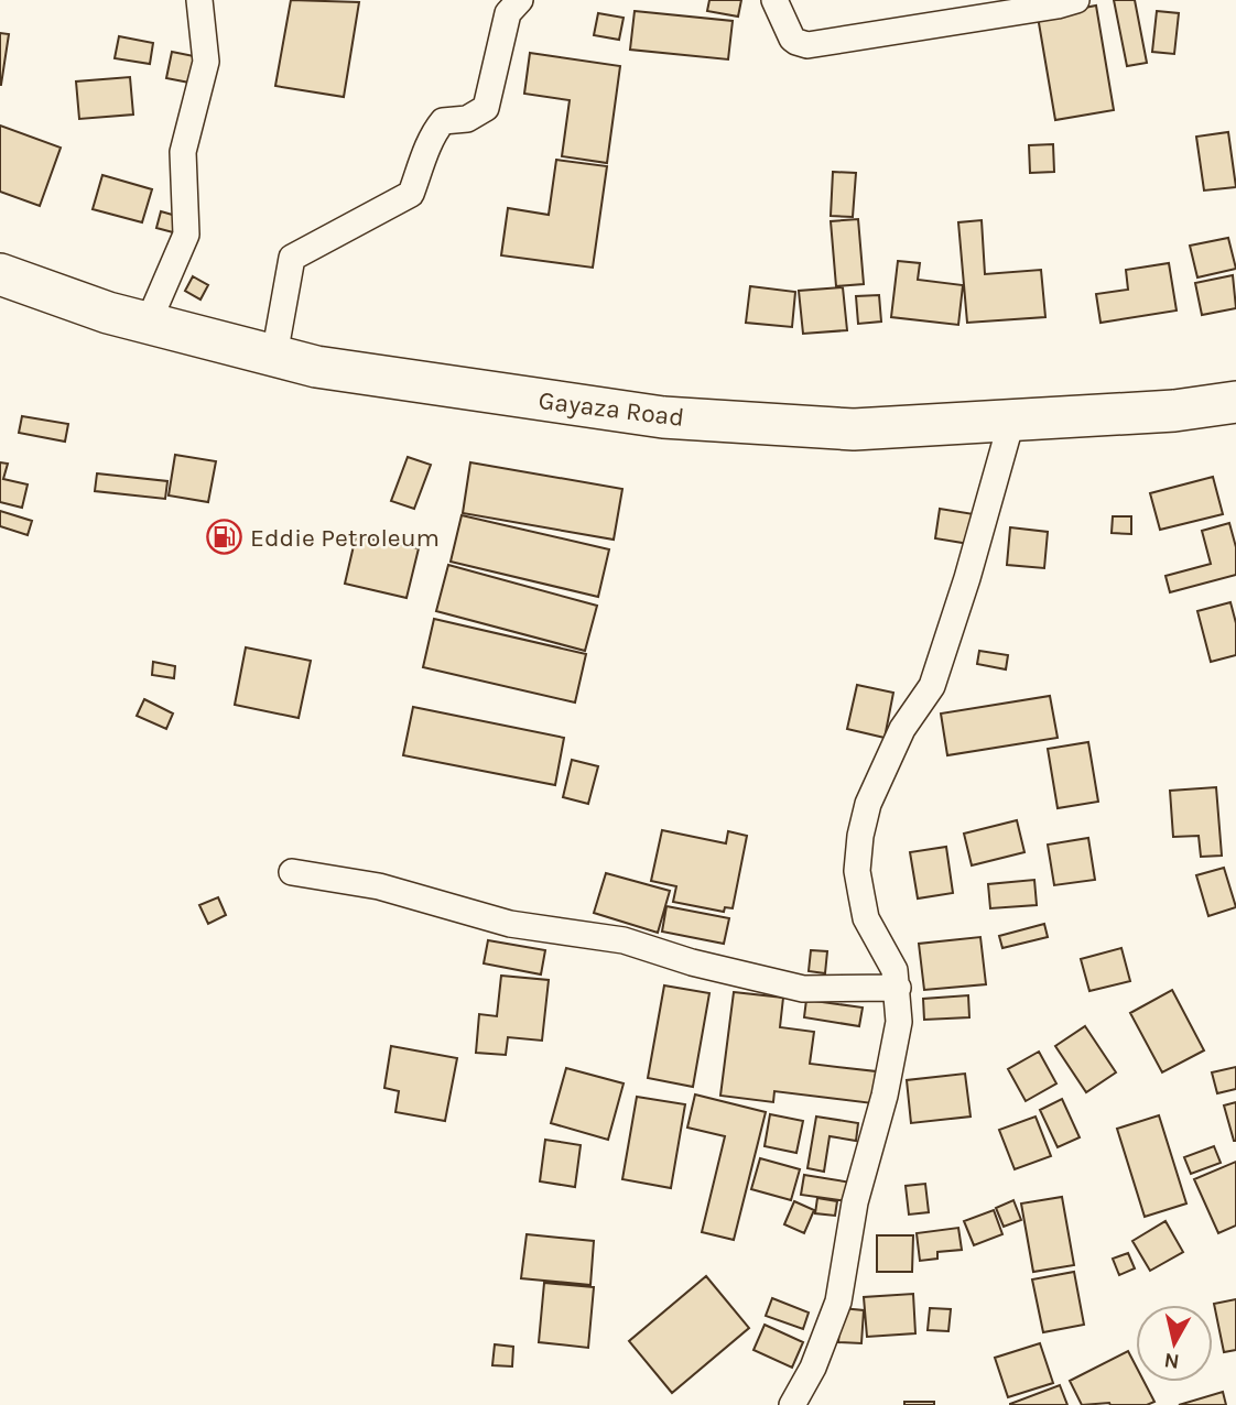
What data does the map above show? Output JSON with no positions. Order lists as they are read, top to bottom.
{
  "streets": {
    "main road": ["Gayaza Road"]
  },
  "places": {
    "fuel station": ["Eddie Petroleum"]
  },
  "north": "bottom"
}
